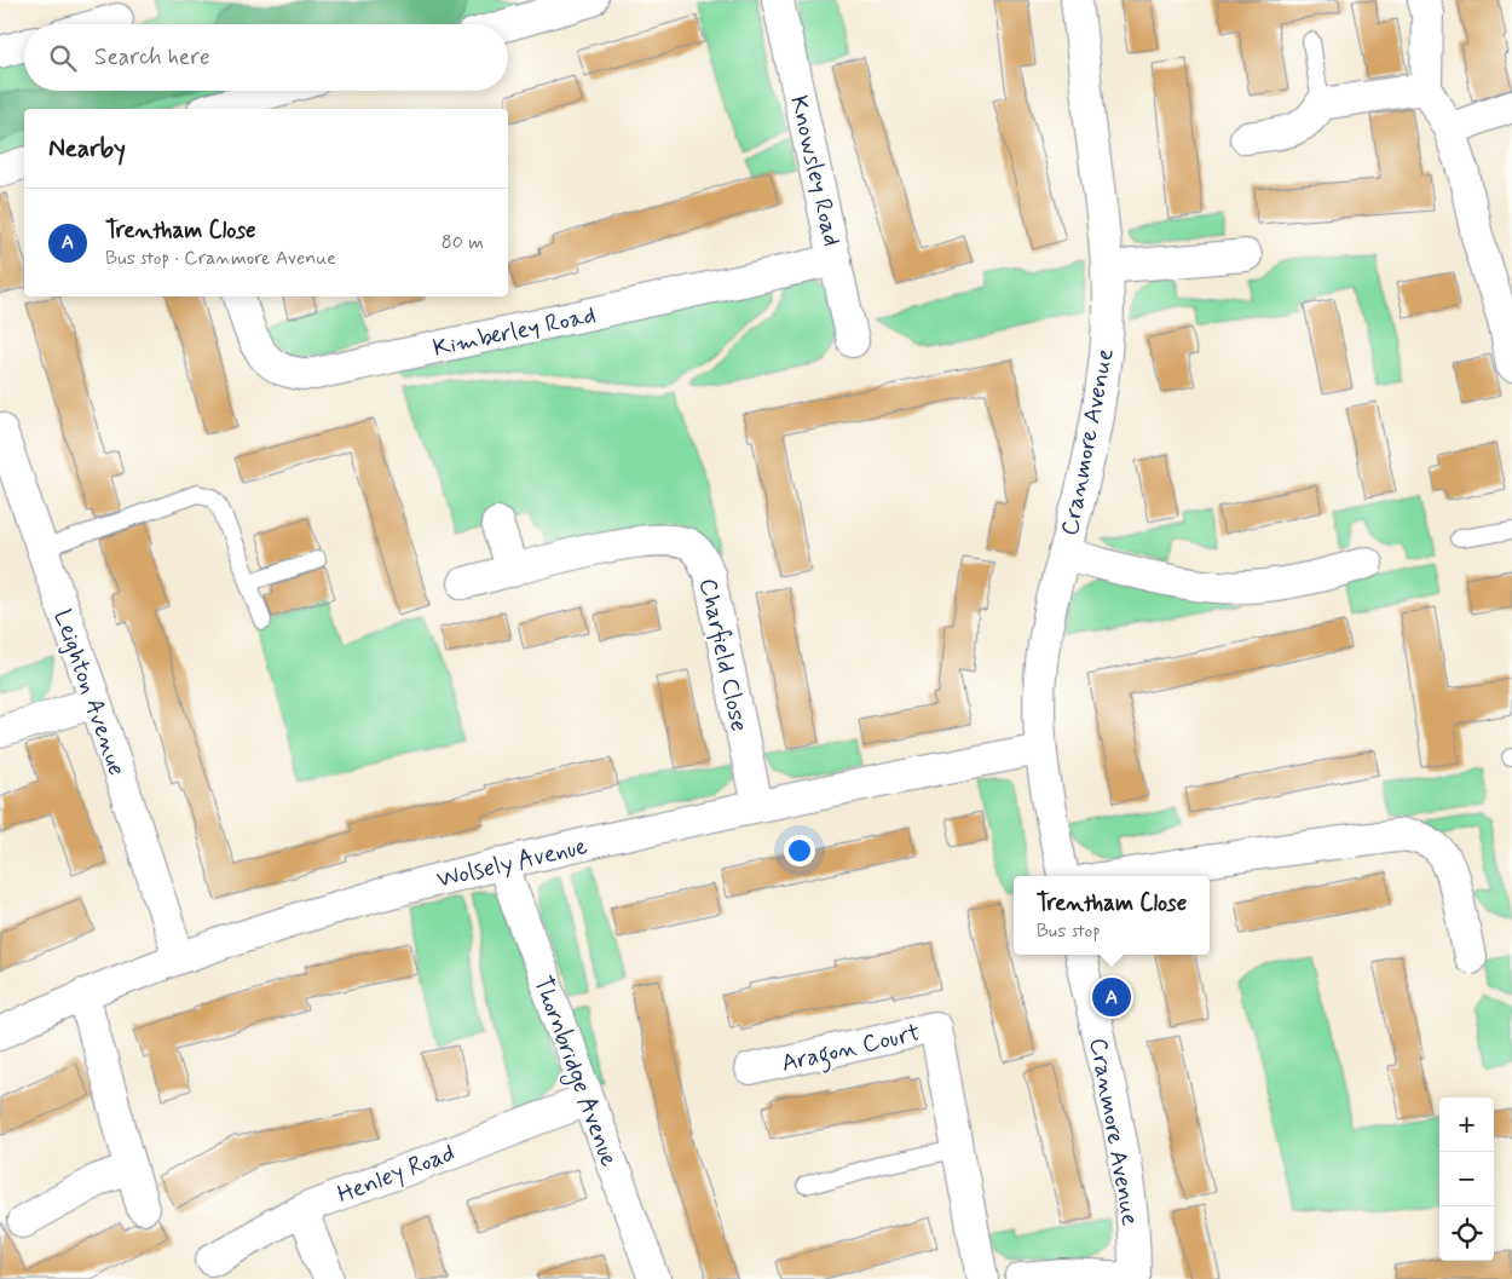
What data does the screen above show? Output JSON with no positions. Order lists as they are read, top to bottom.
{
  "streets": {
    "street": [
      "Knowsley Road",
      "Kimberley Road",
      "Cranmore Avenue",
      "Charfield Close",
      "Leighton Avenue",
      "Wolsely Avenue",
      "Aragon Court",
      "Thornbridge Avenue",
      "Henley Road"
    ]
  },
  "crossings": [
    ["Knowsley Road", "Kimberley Road"],
    ["Cranmore Avenue", "Wolsely Avenue"],
    ["Charfield Close", "Wolsely Avenue"],
    ["Leighton Avenue", "Wolsely Avenue"],
    ["Wolsely Avenue", "Thornbridge Avenue"],
    ["Thornbridge Avenue", "Henley Road"]
  ],
  "page": {
    "search": "Search here",
    "heading": "Nearby",
    "list": [
      {
        "mark": "A",
        "name": "Trentham Close",
        "note": "Bus stop · Cranmore Avenue",
        "value": "80 m"
      }
    ],
    "popup": ["Trentham Close", "Bus stop"],
    "pins": "A",
    "map_buttons": ["+", "−"]
  }
}
